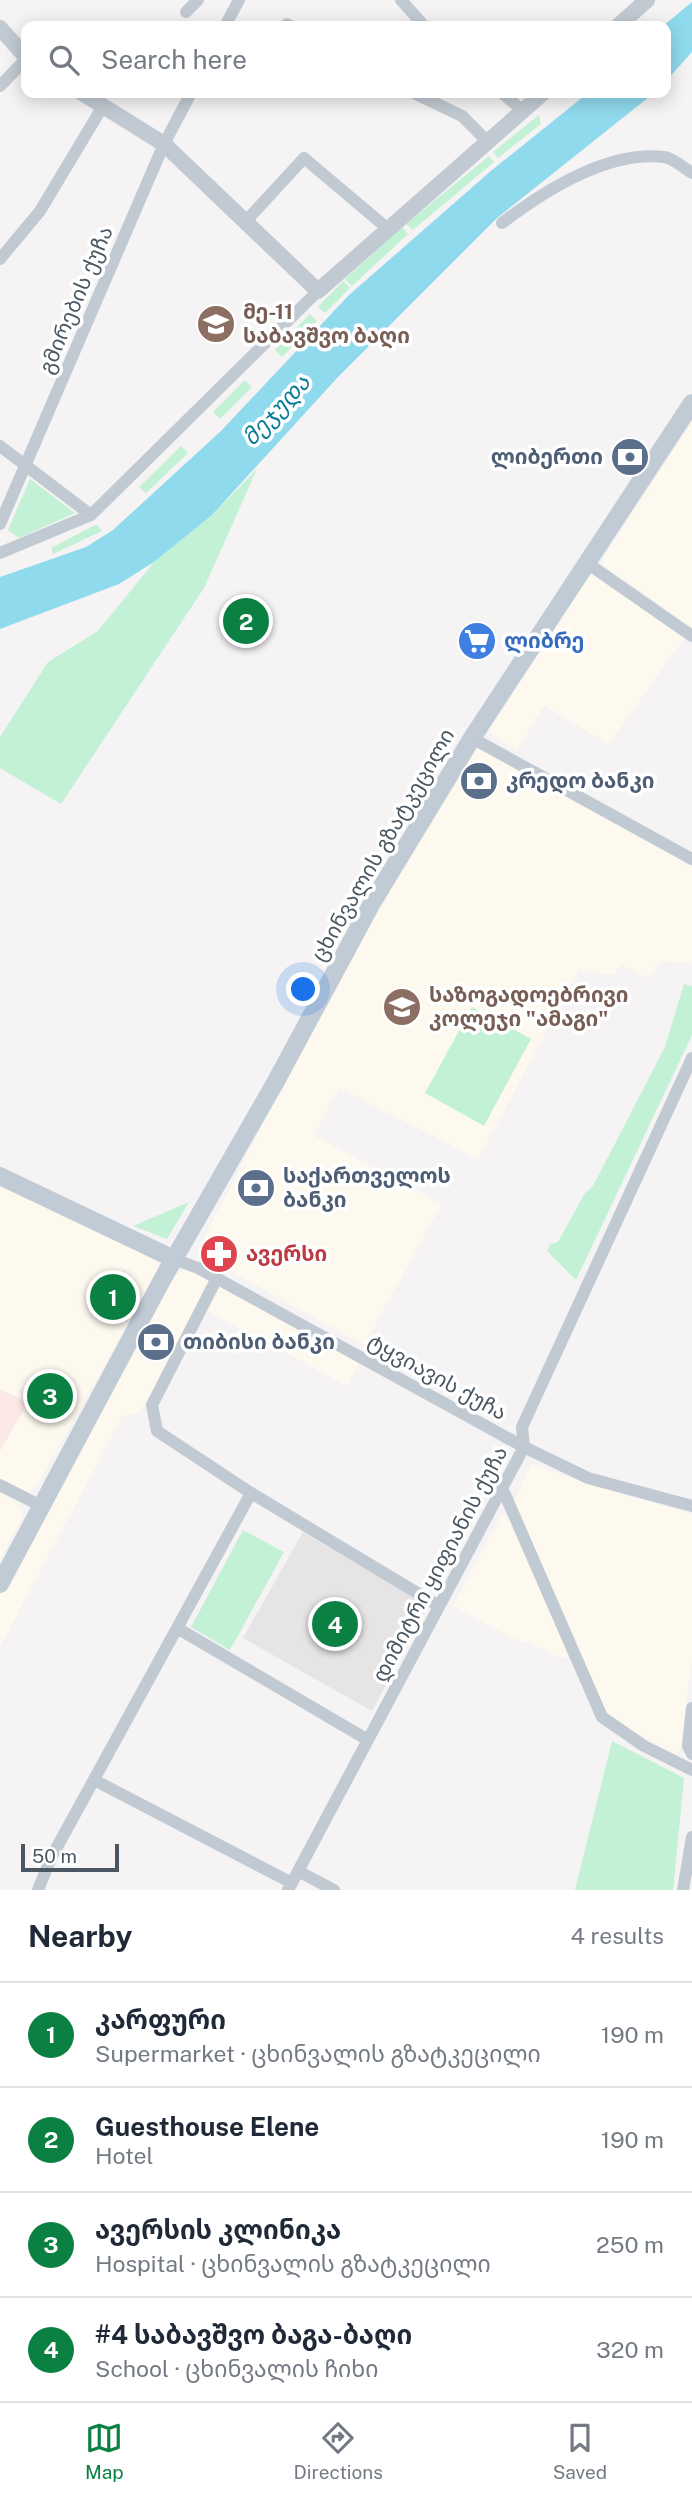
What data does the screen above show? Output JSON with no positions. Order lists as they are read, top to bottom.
{
  "streets": {
    "main road": ["ცხინვალის გზატკეცილი"],
    "street": ["გმირების ქუჩა", "ტყვიავის ქუჩა", "დიმიტრი ყიფიანის ქუჩა"]
  },
  "crossings": [
    ["ცხინვალის გზატკეცილი", "ტყვიავის ქუჩა"],
    ["ტყვიავის ქუჩა", "დიმიტრი ყიფიანის ქუჩა"]
  ],
  "water": ["მეჯუდა"],
  "places": {
    "school or university": ["მე-11 საბავშვო ბაღი", "საზოგადოებრივი კოლეჯი \"ამაგი\""],
    "bank": [
      "ლიბერთი",
      "კრედო ბანკი",
      "საქართველოს ბანკი",
      "თიბისი ბანკი"
    ],
    "supermarket": ["ლიბრე"],
    "pharmacy": ["ავერსი"]
  },
  "scale_bar": "50 m",
  "page": {
    "search": "Search here",
    "pins": [
      "2",
      "1",
      "3",
      "4"
    ],
    "scale": "50 m",
    "heading": ["Nearby", "4 results"],
    "list": [
      {
        "mark": "1",
        "name": "კარფური",
        "note": "Supermarket · ცხინვალის გზატკეცილი",
        "value": "190 m"
      },
      {
        "mark": "2",
        "name": "Guesthouse Elene",
        "note": "Hotel",
        "value": "190 m"
      },
      {
        "mark": "3",
        "name": "ავერსის კლინიკა",
        "note": "Hospital · ცხინვალის გზატკეცილი",
        "value": "250 m"
      },
      {
        "mark": "4",
        "name": "#4 საბავშვო ბაგა-ბაღი",
        "note": "School · ცხინვალის ჩიხი",
        "value": "320 m"
      }
    ],
    "nav": ["Map", "Directions", "Saved"]
  }
}
